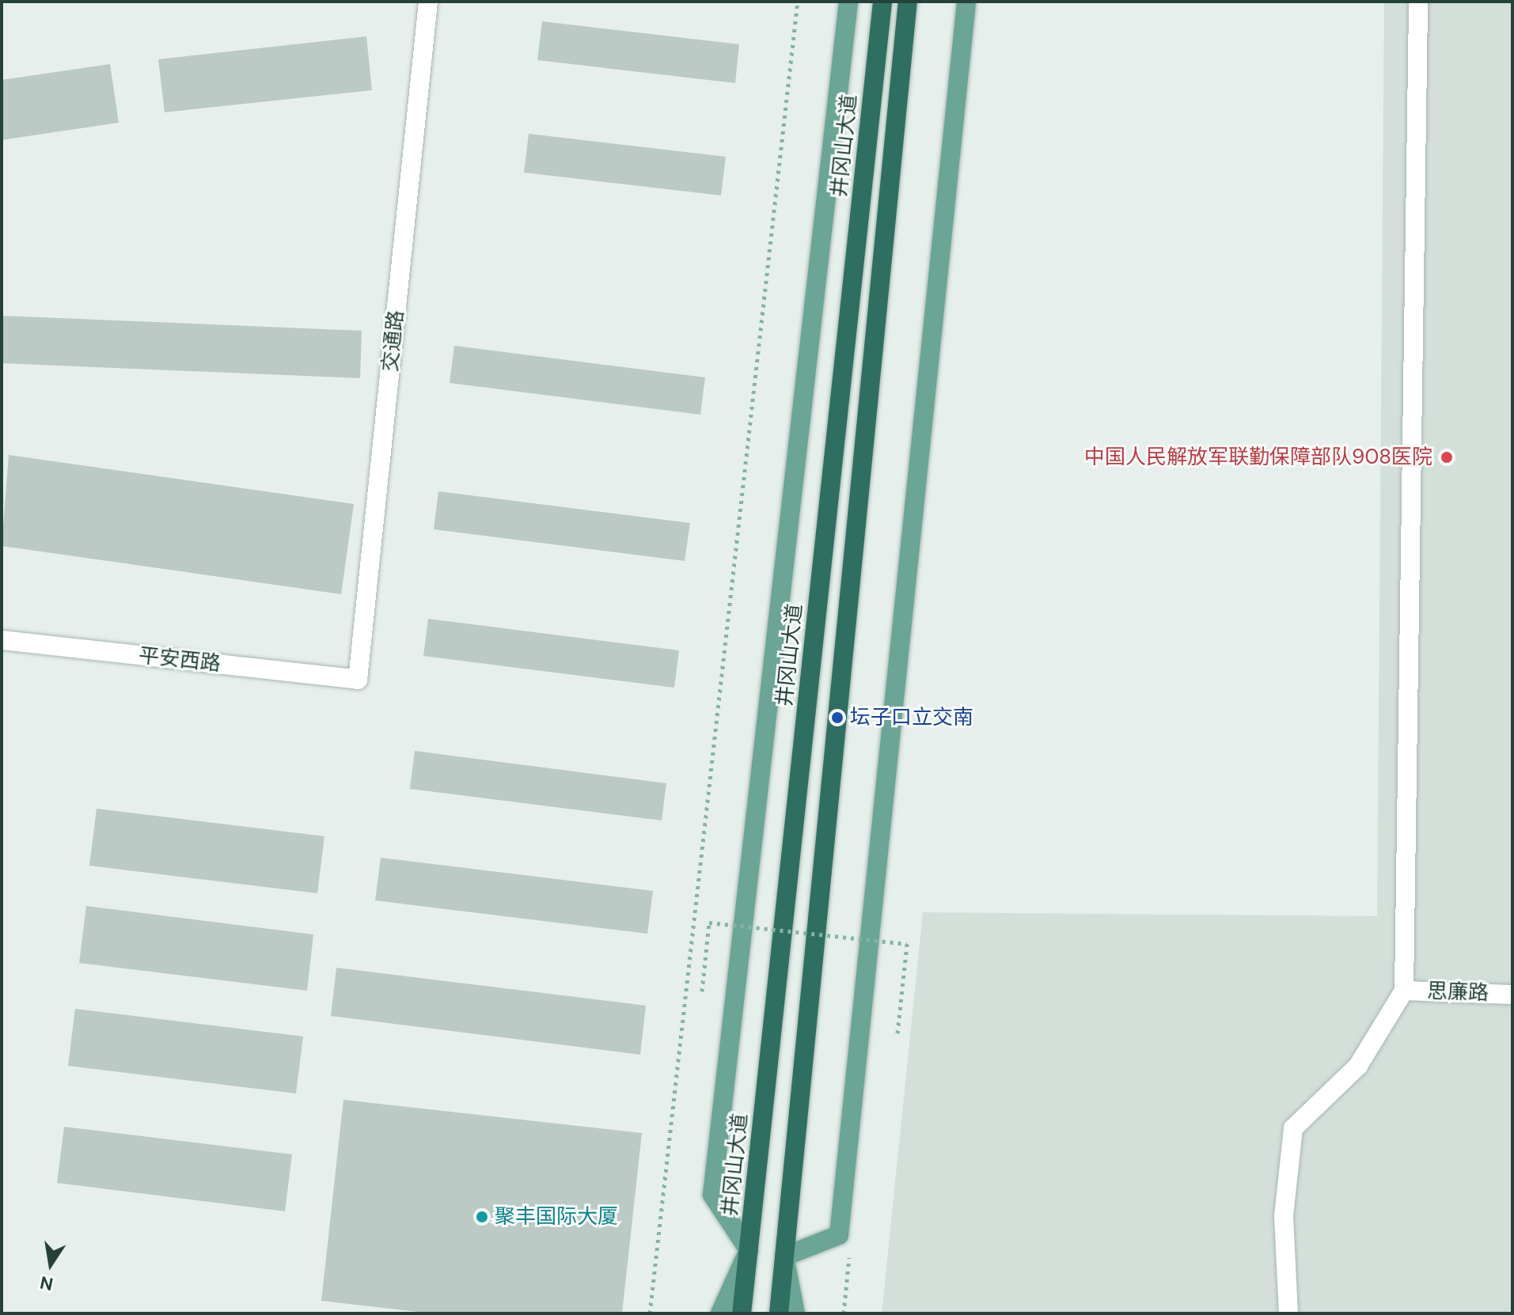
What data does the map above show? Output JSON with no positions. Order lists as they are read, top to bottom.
{
  "streets": {
    "highway": ["井冈山大道"],
    "street": ["交通路", "平安西路", "思廉路"]
  },
  "crossings": [
    ["交通路", "平安西路"]
  ],
  "places": ["中国人民解放军联勤保障部队908医院", "坛子口立交南", "聚丰国际大厦"],
  "north": "bottom"
}
